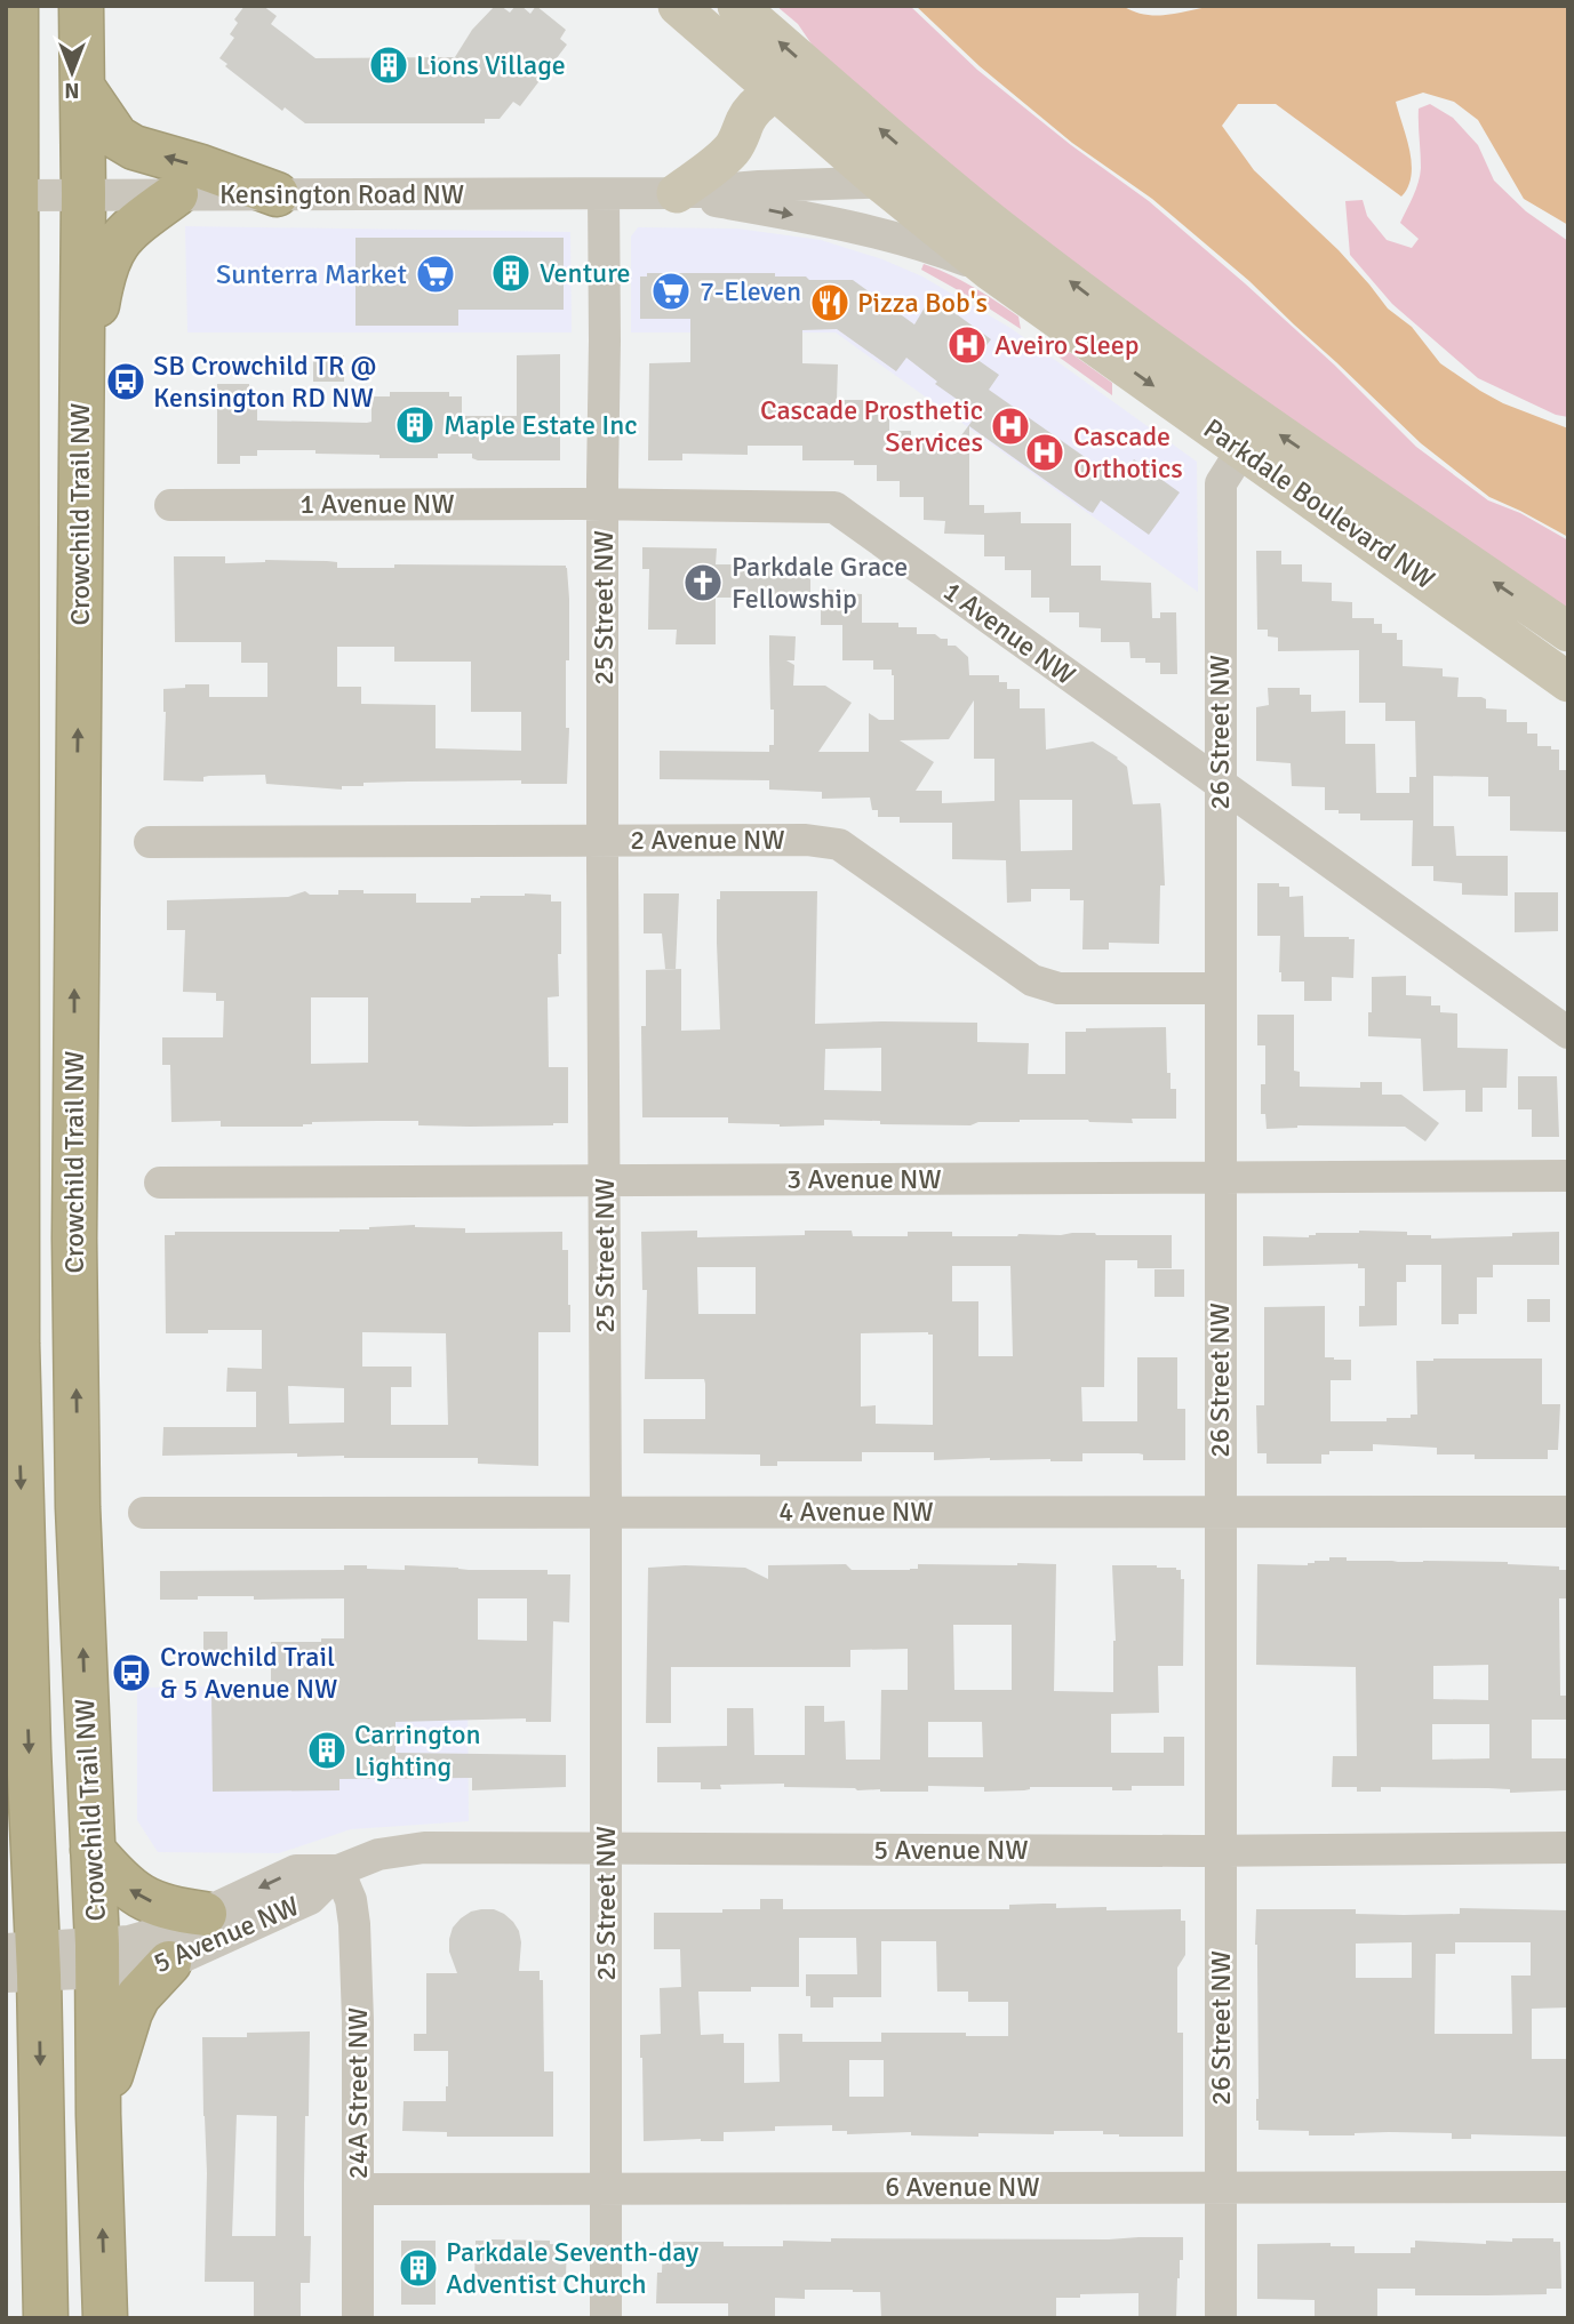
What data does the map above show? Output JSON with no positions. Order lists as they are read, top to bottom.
{
  "streets": {
    "highway": ["Crowchild Trail NW"],
    "main road": ["Parkdale Boulevard NW"],
    "street": [
      "Kensington Road NW",
      "1 Avenue NW",
      "25 Street NW",
      "26 Street NW",
      "2 Avenue NW",
      "3 Avenue NW",
      "4 Avenue NW",
      "5 Avenue NW",
      "24A Street NW",
      "6 Avenue NW"
    ]
  },
  "crossings": [
    ["Kensington Road NW", "Parkdale Boulevard NW"],
    ["Kensington Road NW", "Crowchild Trail NW"],
    ["Kensington Road NW", "25 Street NW"],
    ["1 Avenue NW", "25 Street NW"],
    ["1 Avenue NW", "26 Street NW"],
    ["Parkdale Boulevard NW", "26 Street NW"],
    ["Crowchild Trail NW", "5 Avenue NW"],
    ["25 Street NW", "2 Avenue NW"],
    ["25 Street NW", "3 Avenue NW"],
    ["25 Street NW", "4 Avenue NW"],
    ["25 Street NW", "5 Avenue NW"],
    ["25 Street NW", "6 Avenue NW"],
    ["26 Street NW", "2 Avenue NW"],
    ["26 Street NW", "3 Avenue NW"],
    ["26 Street NW", "4 Avenue NW"],
    ["26 Street NW", "5 Avenue NW"],
    ["26 Street NW", "6 Avenue NW"],
    ["5 Avenue NW", "24A Street NW"],
    ["24A Street NW", "6 Avenue NW"]
  ],
  "places": {
    "building": [
      "Lions Village",
      "Venture",
      "Maple Estate Inc",
      "Carrington Lighting",
      "Parkdale Seventh-day Adventist Church"
    ],
    "supermarket": ["Sunterra Market", "7-Eleven"],
    "restaurant": ["Pizza Bob's"],
    "hospital": ["Aveiro Sleep", "Cascade Prosthetic Services", "Cascade Orthotics"],
    "bus stop": ["SB Crowchild TR @ Kensington RD NW", "Crowchild Trail & 5 Avenue NW"],
    "church": ["Parkdale Grace Fellowship"]
  },
  "north": "bottom"
}
